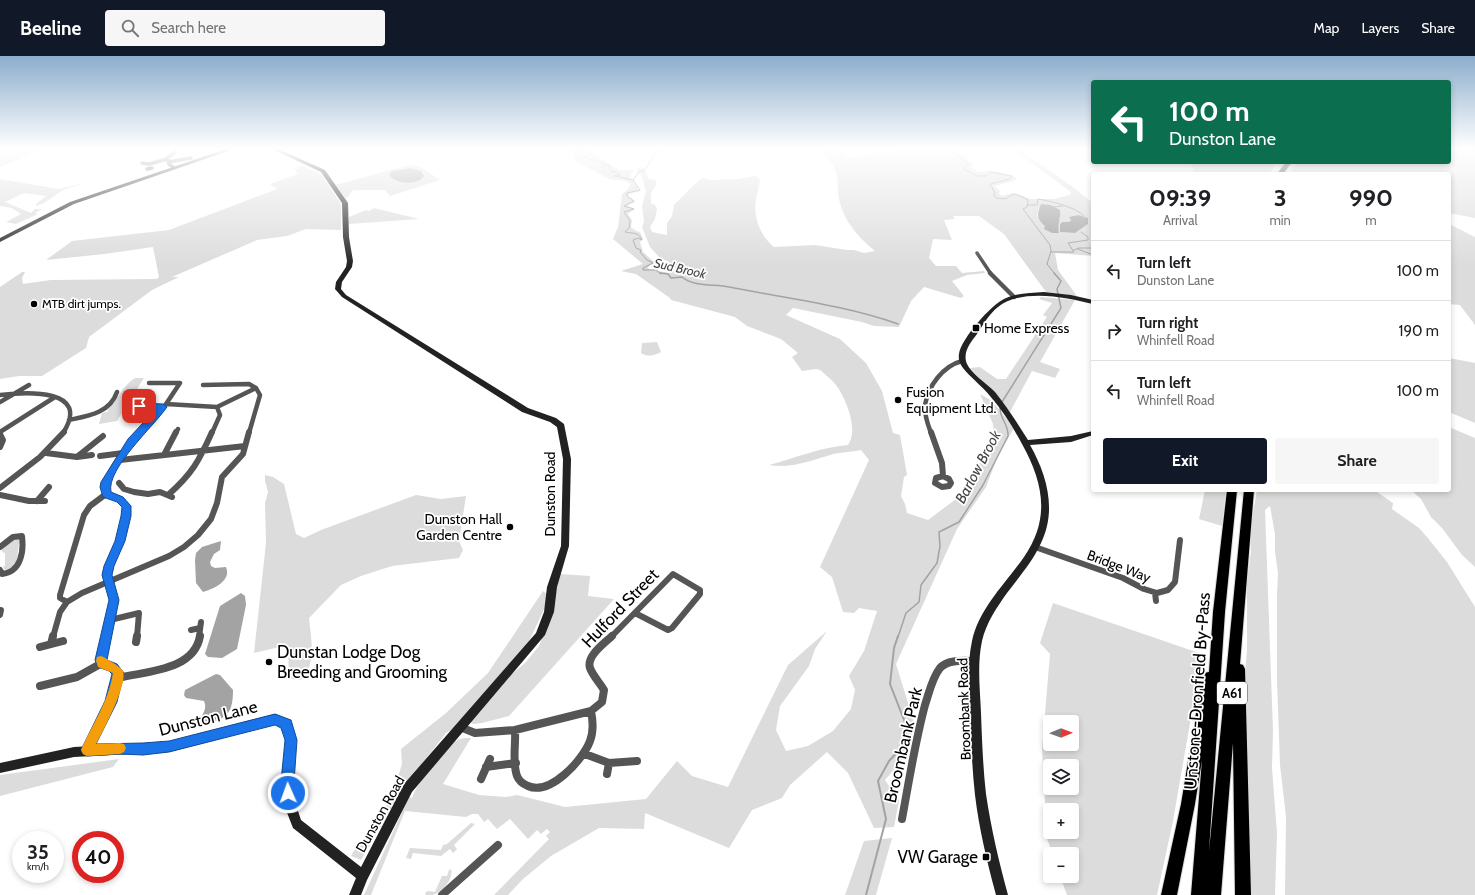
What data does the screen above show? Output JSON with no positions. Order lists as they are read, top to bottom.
{
  "streets": {
    "highway": ["Unstone-Dronfield By-Pass", "A61"],
    "main road": ["Dunston Road", "Broombank Road", "Dunston Lane"],
    "street": ["Bridge Way", "Hulford Street", "Broombank Park"]
  },
  "crossings": [
    ["Dunston Road", "Dunston Lane"],
    ["Bridge Way", "Broombank Road"],
    ["Unstone-Dronfield By-Pass", "A61"],
    ["Broombank Road", "Broombank Park"]
  ],
  "water": ["Sud Brook", "Barlow Brook"],
  "places": {
    "other": [
      "MTB dirt jumps.",
      "Fusion Equipment Ltd.",
      "Dunston Hall Garden Centre",
      "Dunstan Lodge Dog Breeding and Grooming"
    ],
    "transit": ["Home Express", "VW Garage"]
  },
  "north": "right",
  "page": {
    "header": "Beeline",
    "search": "Search here",
    "nav": ["Map", "Layers", "Share"],
    "turn": ["100 m", "Dunston Lane"],
    "eta": [
      "09:39",
      "Arrival",
      "3",
      "min",
      "990",
      "m"
    ],
    "list": [
      {
        "name": "Turn left",
        "note": "Dunston Lane",
        "value": "100 m"
      },
      {
        "name": "Turn right",
        "note": "Whinfell Road",
        "value": "190 m"
      },
      {
        "name": "Turn left",
        "note": "Whinfell Road",
        "value": "100 m"
      }
    ],
    "buttons": ["Exit", "Share"],
    "map_buttons": ["+", "−"],
    "speed": "35 km/h",
    "limit": "40"
  }
}
